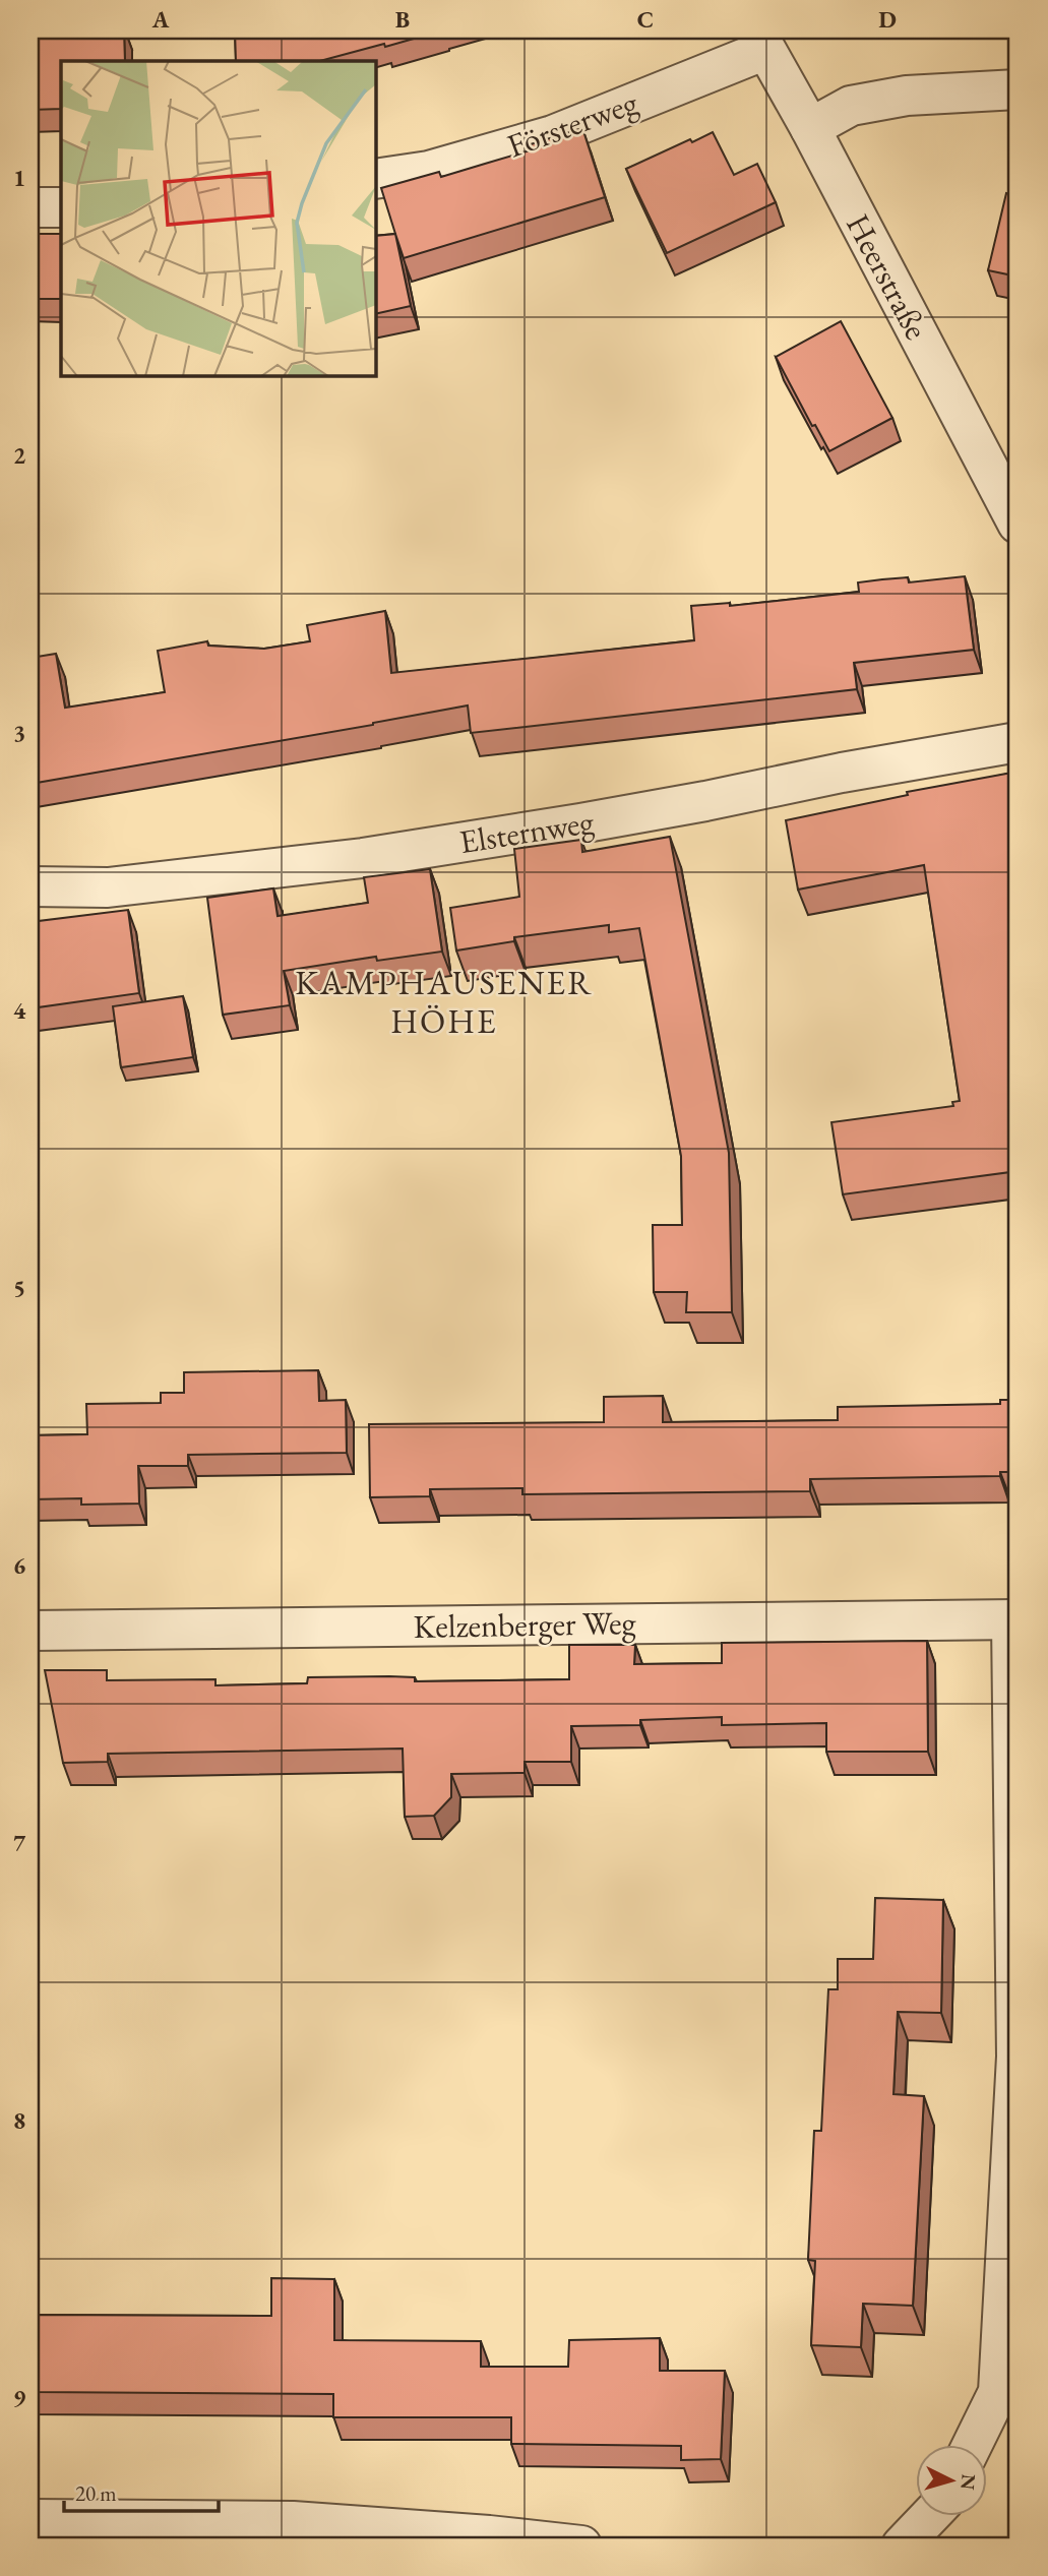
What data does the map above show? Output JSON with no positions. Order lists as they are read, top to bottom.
{
  "streets": {
    "street": [
      "Försterweg",
      "Heerstraße",
      "Elsternweg",
      "Kelzenberger Weg"
    ]
  },
  "crossings": [
    ["Försterweg", "Heerstraße"]
  ],
  "districts": ["KAMPHAUSENER HÖHE"],
  "scale_bar": "20 m",
  "north": "right",
  "grid": {
    "columns": [
      "A",
      "B",
      "C",
      "D"
    ],
    "rows": [
      "1",
      "2",
      "3",
      "4",
      "5",
      "6",
      "7",
      "8",
      "9"
    ]
  }
}
